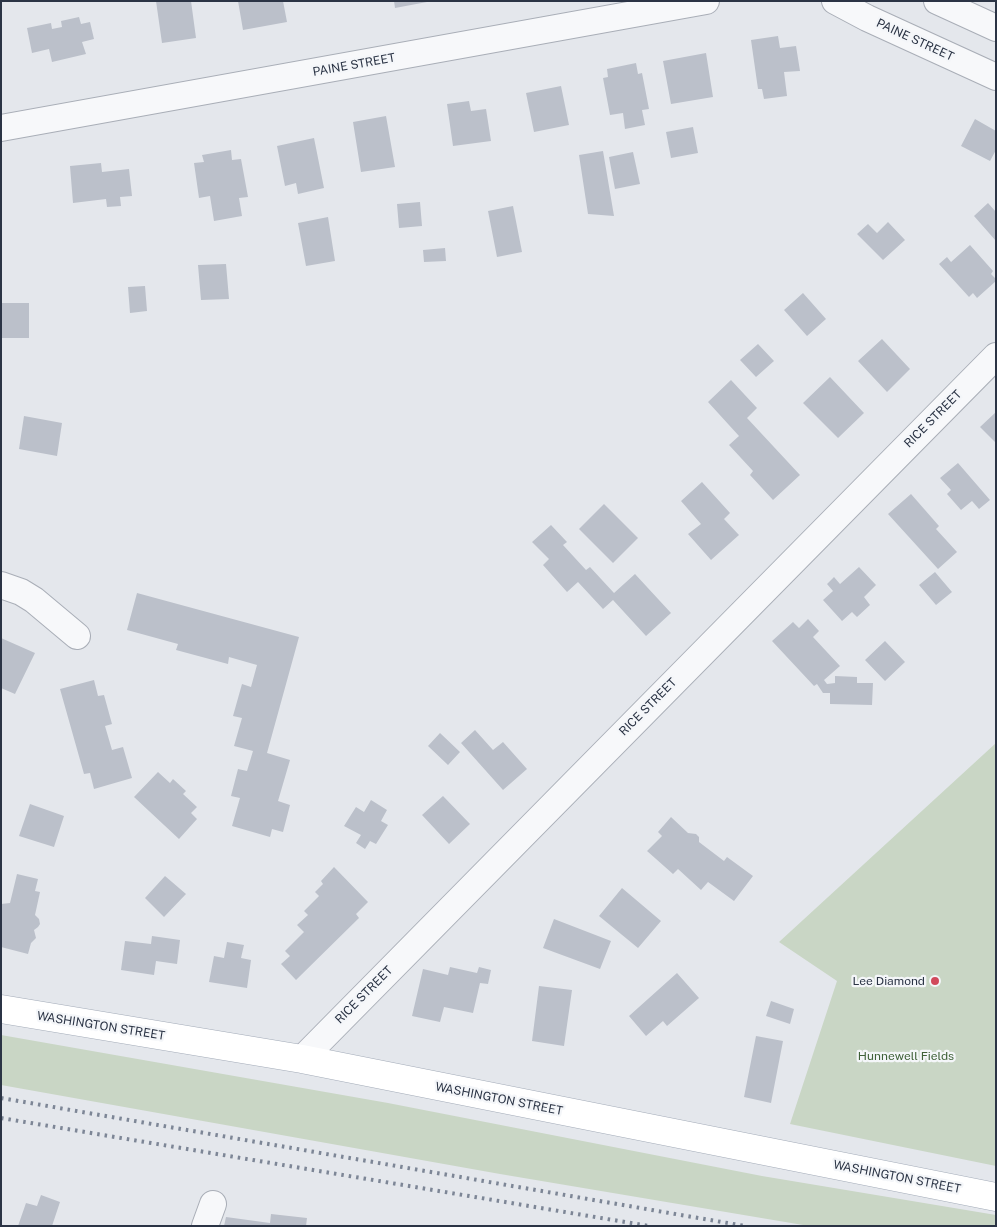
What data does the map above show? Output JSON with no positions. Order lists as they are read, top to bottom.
{
  "streets": {
    "main road": ["WASHINGTON STREET"],
    "street": ["PAINE STREET", "RICE STREET"]
  },
  "crossings": [
    ["RICE STREET", "WASHINGTON STREET"]
  ],
  "parks": ["Hunnewell Fields"],
  "places": ["Lee Diamond"]
}
